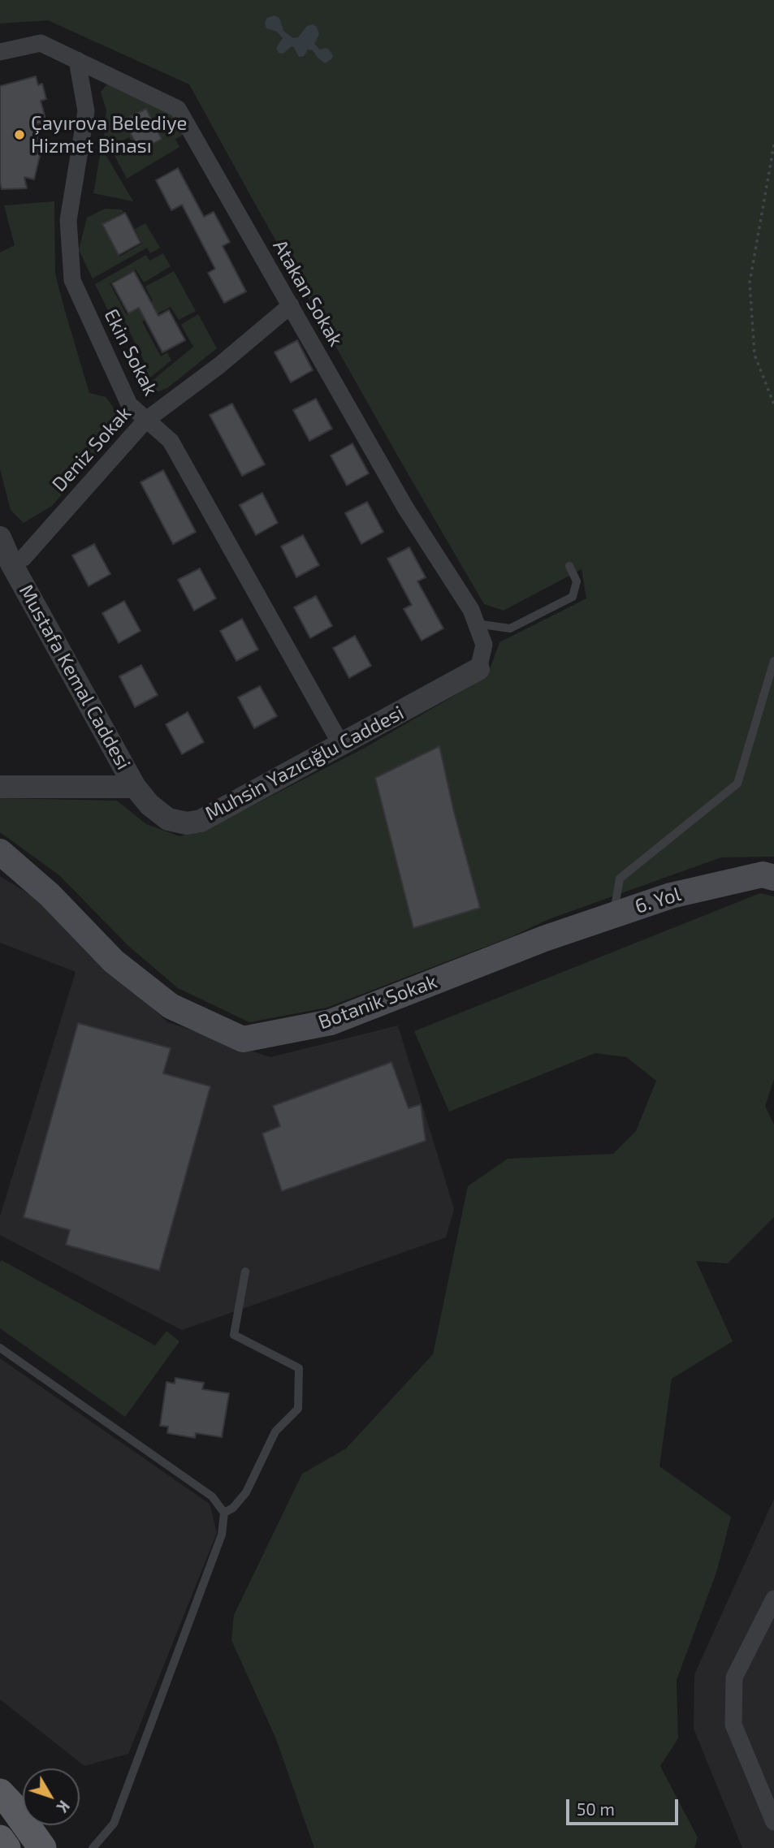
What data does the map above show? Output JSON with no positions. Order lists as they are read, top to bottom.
{
  "streets": {
    "main road": ["6. Yol", "Botanik Sokak"],
    "street": [
      "Atakan Sokak",
      "Ekin Sokak",
      "Deniz Sokak",
      "Mustafa Kemal Caddesi",
      "Muhsin Yazıcığlu Caddesi"
    ]
  },
  "crossings": [
    ["Atakan Sokak", "Ekin Sokak"],
    ["Atakan Sokak", "Deniz Sokak"],
    ["Atakan Sokak", "Muhsin Yazıcığlu Caddesi"],
    ["Ekin Sokak", "Deniz Sokak"],
    ["Ekin Sokak", "Muhsin Yazıcığlu Caddesi"],
    ["Deniz Sokak", "Mustafa Kemal Caddesi"],
    ["Mustafa Kemal Caddesi", "Muhsin Yazıcığlu Caddesi"],
    ["6. Yol", "Botanik Sokak"]
  ],
  "places": ["Çayırova Belediye Hizmet Binası"],
  "scale_bar": "50 m",
  "north": "bottom right"
}
